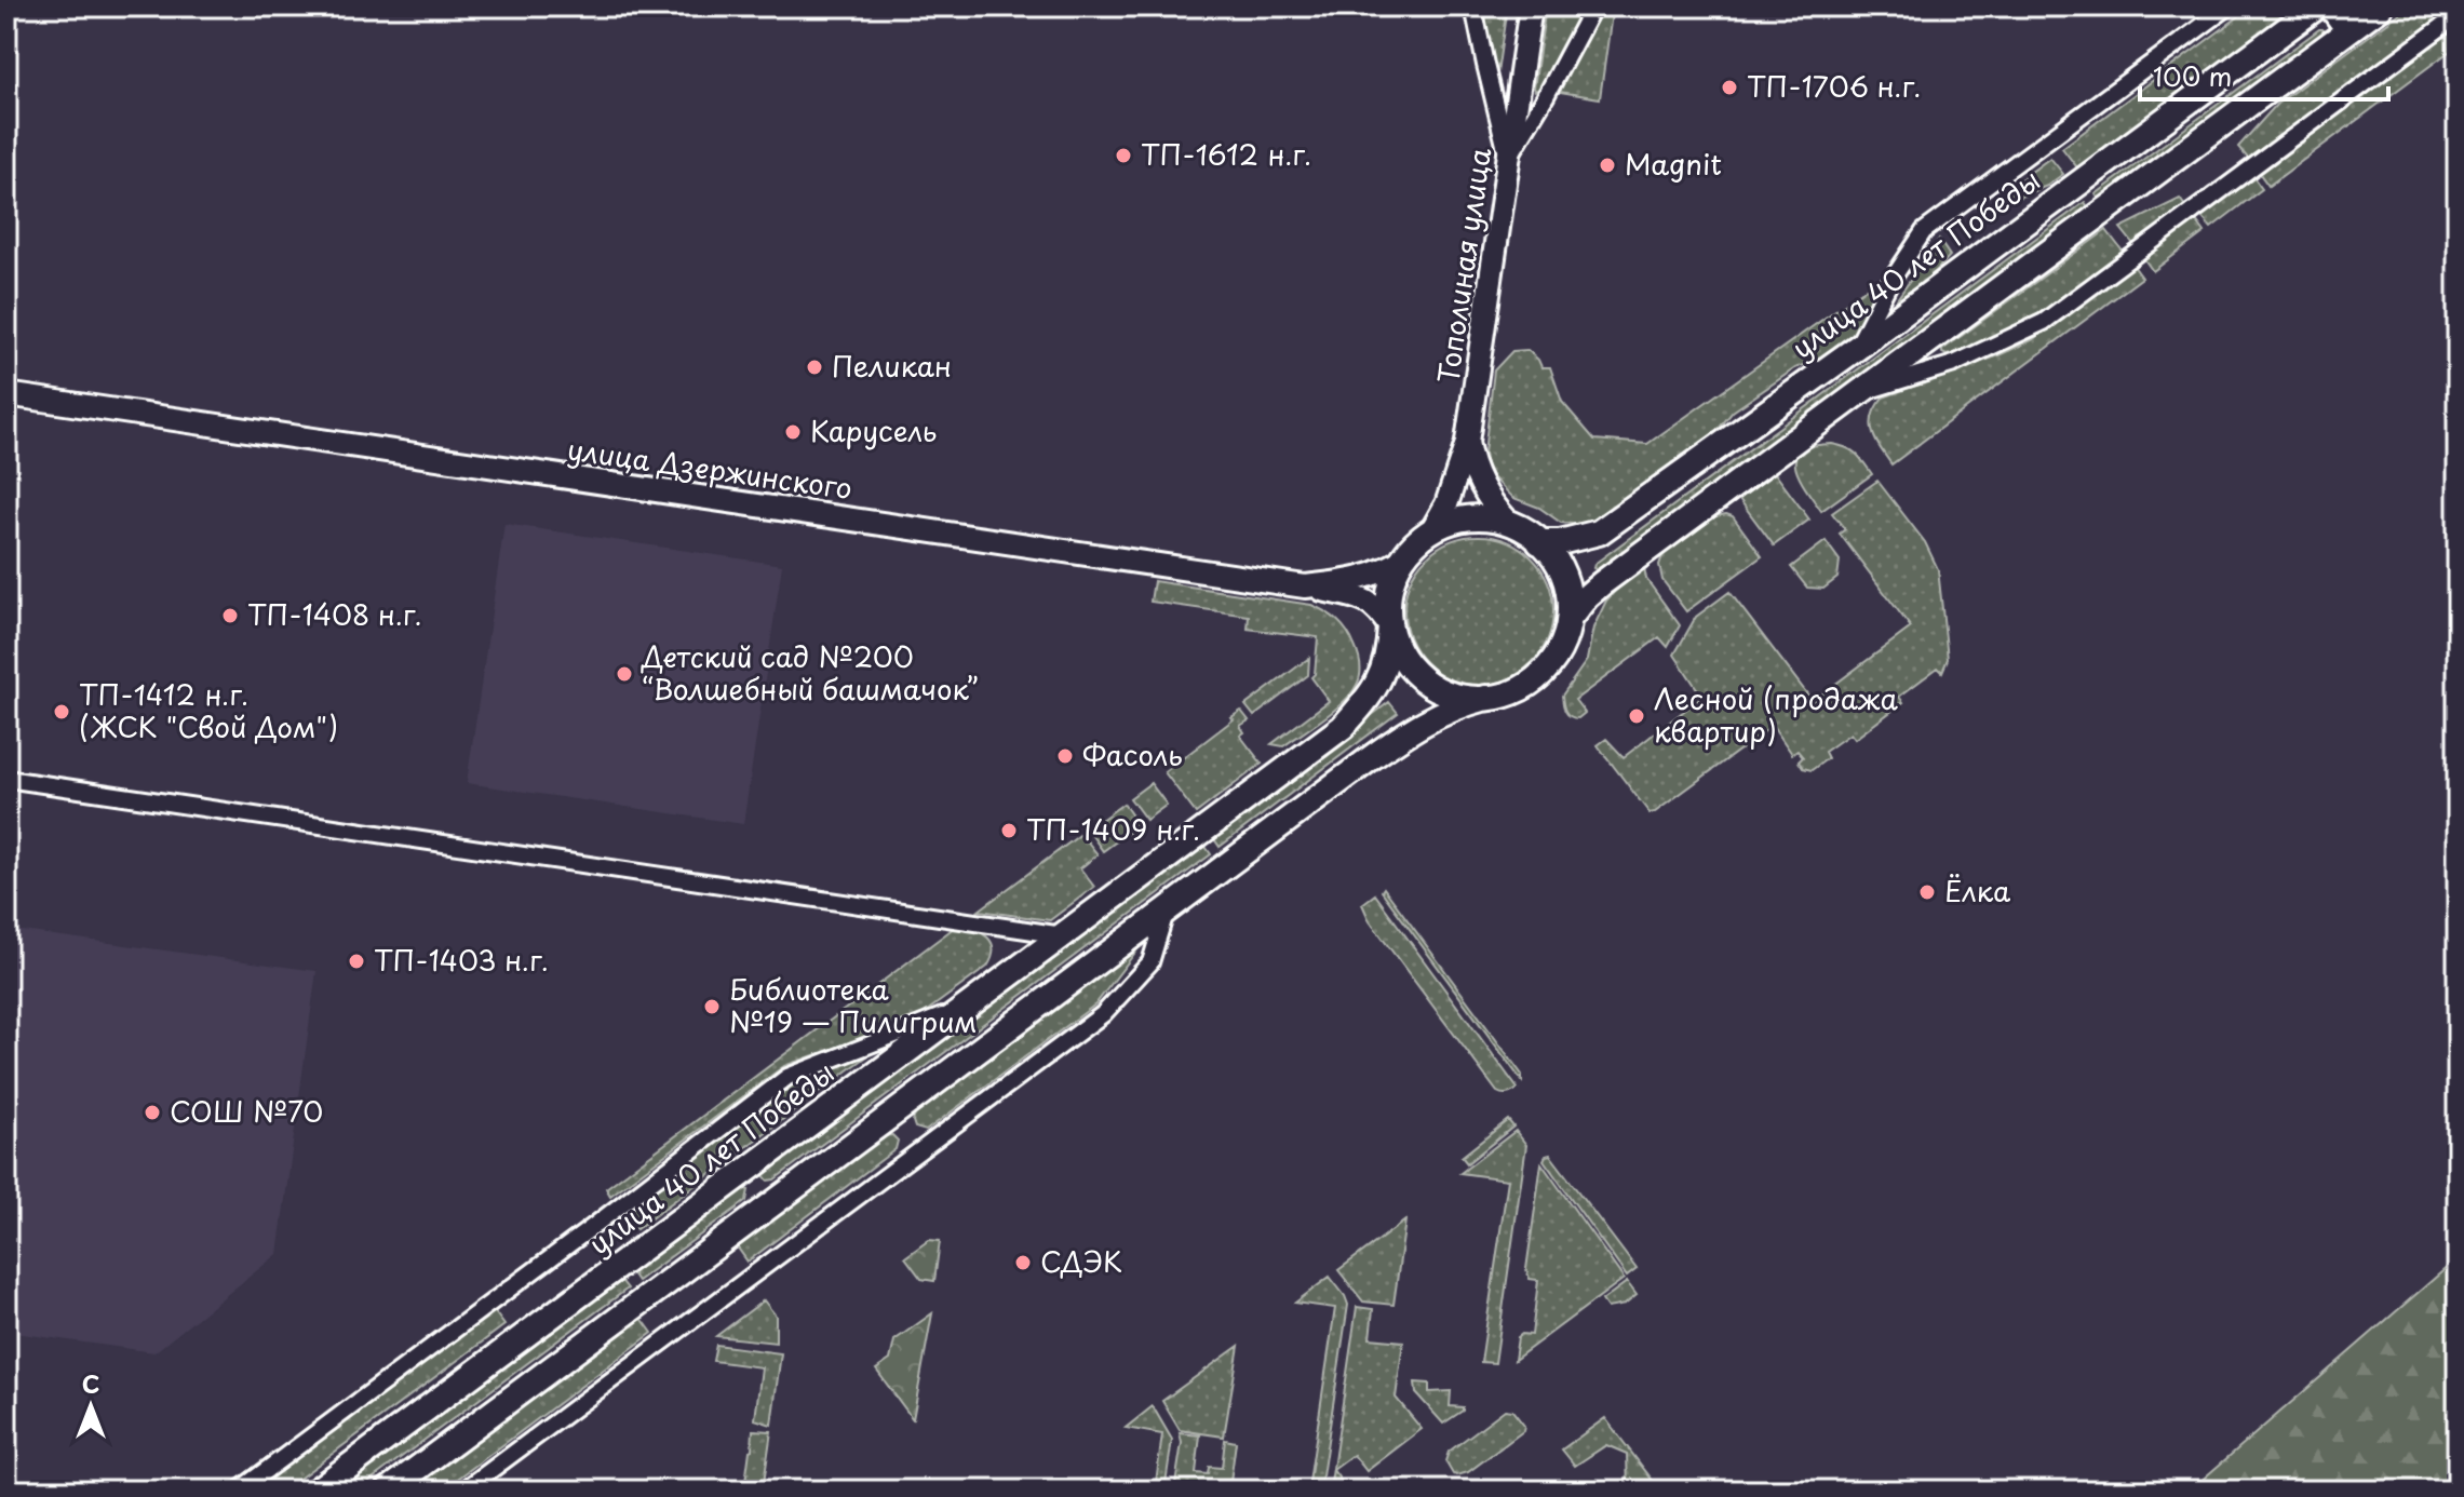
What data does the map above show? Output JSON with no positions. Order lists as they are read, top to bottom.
{
  "streets": {
    "main road": ["улица 40 лет Победы", "Тополиная улица", "улица Дзержинского"]
  },
  "crossings": [
    ["улица 40 лет Победы", "Тополиная улица"],
    ["улица 40 лет Победы", "улица Дзержинского"],
    ["Тополиная улица", "улица Дзержинского"]
  ],
  "places": [
    "ТП-1706 н.г.",
    "ТП-1612 н.г.",
    "Magnit",
    "Пеликан",
    "Карусель",
    "ТП-1408 н.г.",
    "Детский сад №200 “Волшебный башмачок”",
    "ТП-1412 н.г. (ЖСК \"Свой Дом\")",
    "Лесной (продажа квартир)",
    "Фасоль",
    "ТП-1409 н.г.",
    "Ёлка",
    "ТП-1403 н.г.",
    "Библиотека №19 — Пилигрим",
    "СОШ №70",
    "СДЭК"
  ],
  "scale_bar": "100 m",
  "north": "top"
}
